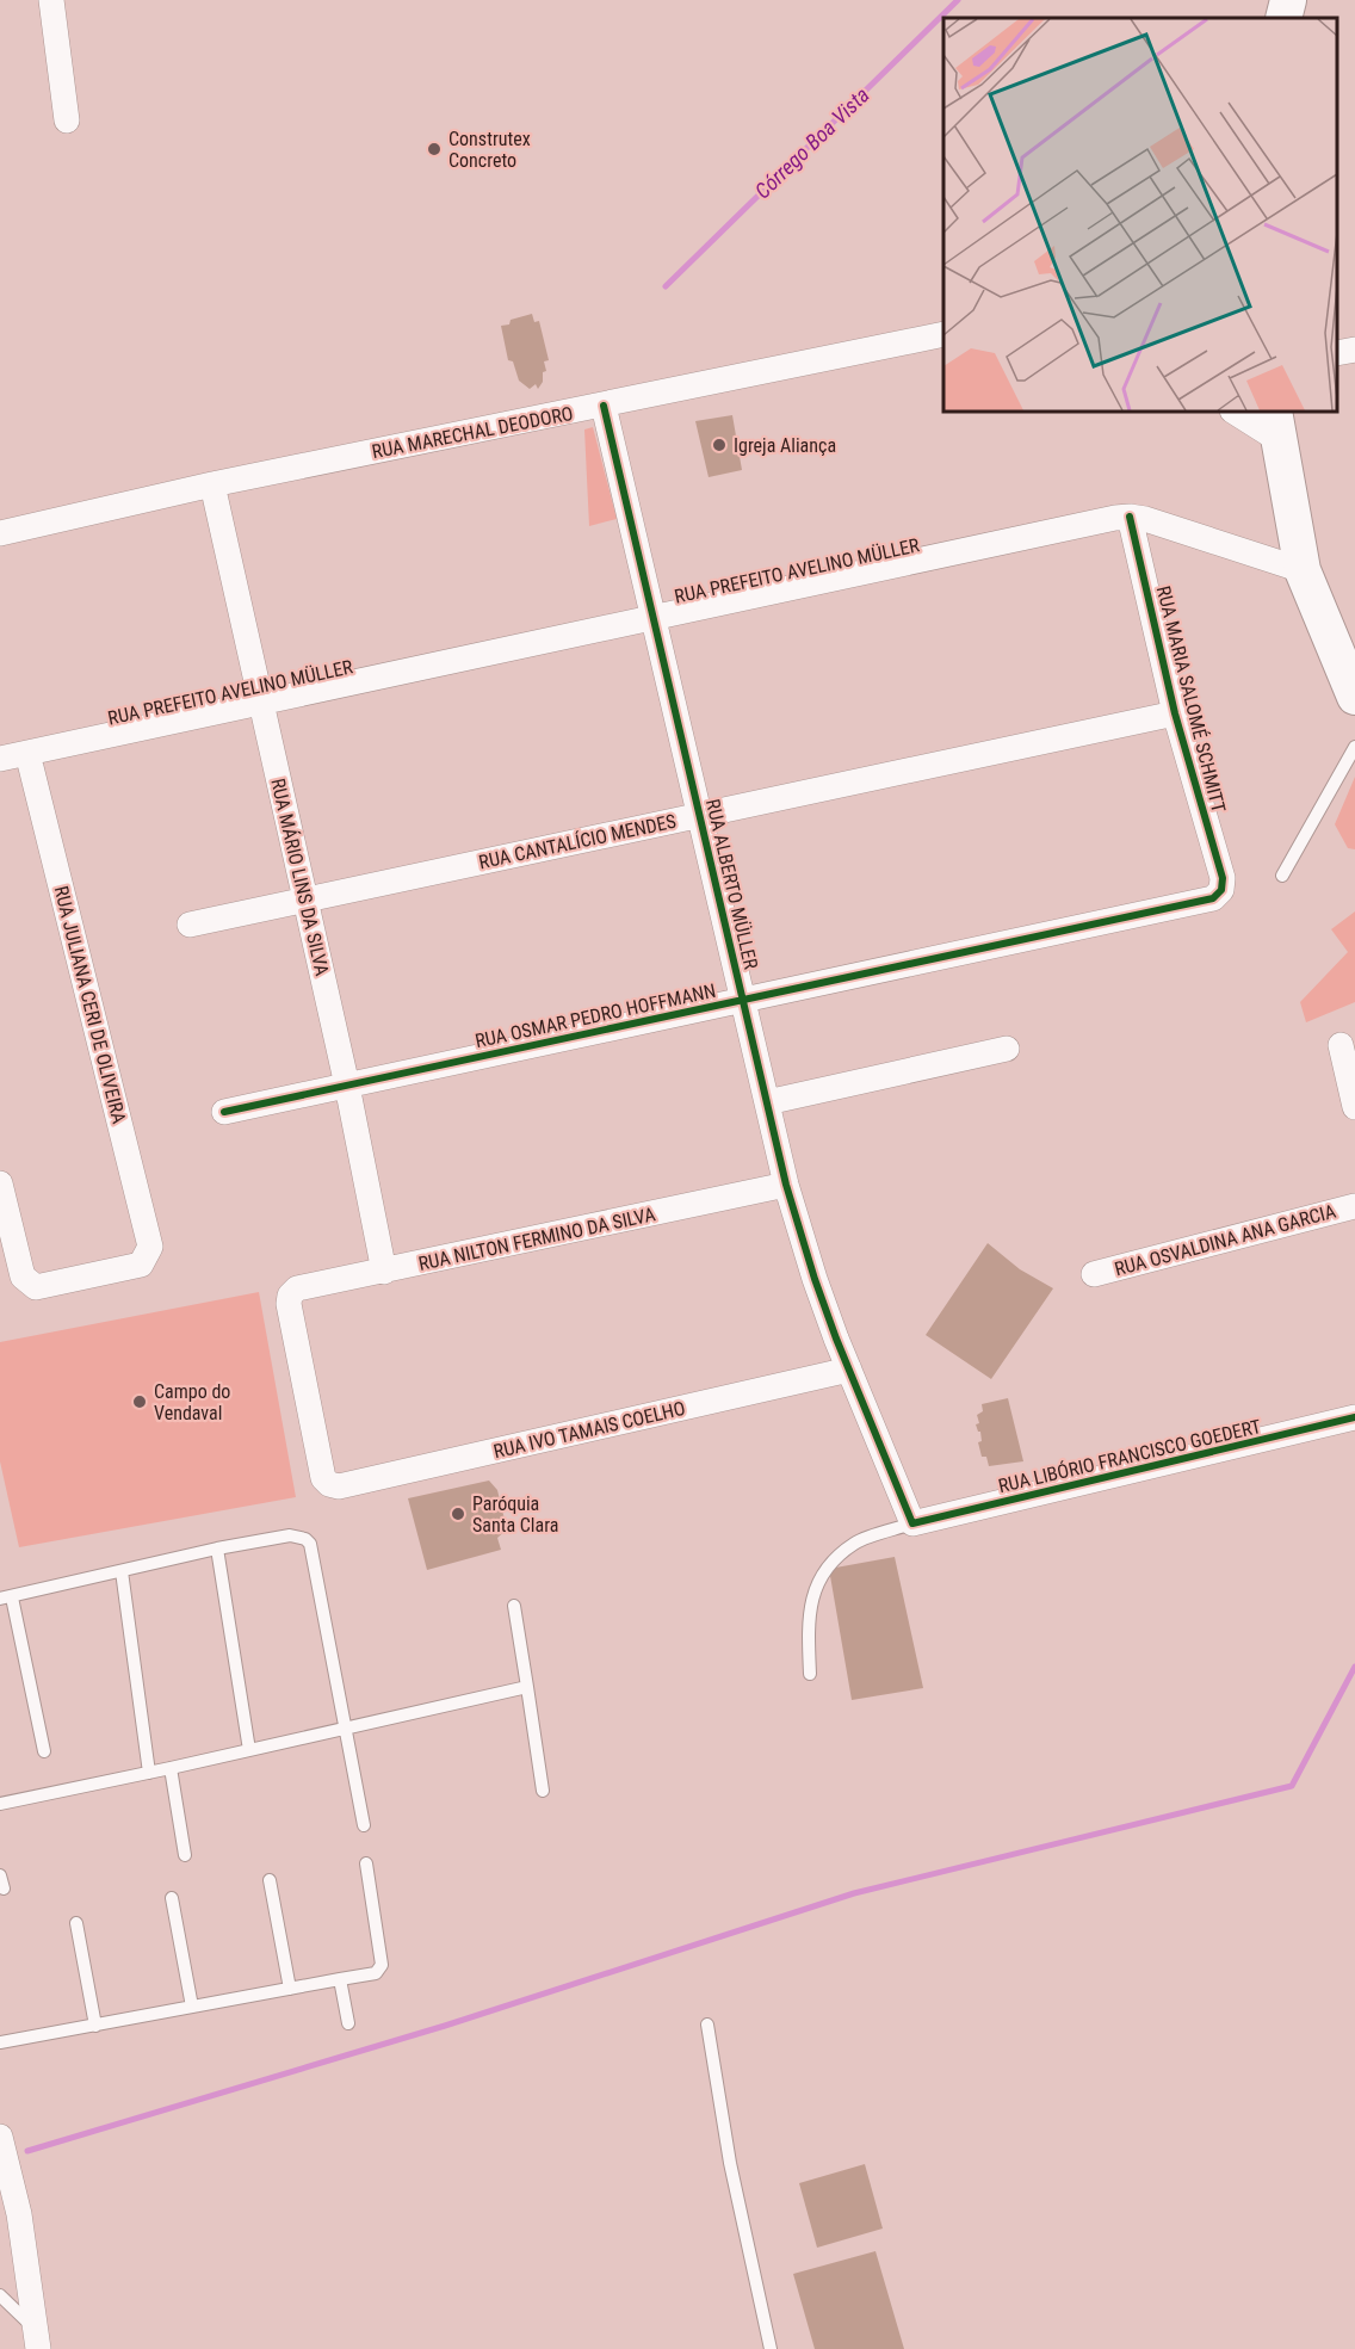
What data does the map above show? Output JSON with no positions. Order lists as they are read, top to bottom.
{
  "streets": {
    "street": [
      "RUA MARECHAL DEODORO",
      "RUA PREFEITO AVELINO MÜLLER",
      "RUA MARIA SALOMÉ SCHMITT",
      "RUA CANTALÍCIO MENDES",
      "RUA MÁRIO LINS DA SILVA",
      "RUA ALBERTO MÜLLER",
      "RUA JULIANA CERI DE OLIVEIRA",
      "RUA OSMAR PEDRO HOFFMANN",
      "RUA NILTON FERMINO DA SILVA",
      "RUA OSVALDINA ANA GARCIA",
      "RUA IVO TAMAIS COELHO",
      "RUA LIBÓRIO FRANCISCO GOEDERT"
    ]
  },
  "crossings": [
    ["RUA MARECHAL DEODORO", "RUA MÁRIO LINS DA SILVA"],
    ["RUA MARECHAL DEODORO", "RUA ALBERTO MÜLLER"],
    ["RUA PREFEITO AVELINO MÜLLER", "RUA MARIA SALOMÉ SCHMITT"],
    ["RUA PREFEITO AVELINO MÜLLER", "RUA MÁRIO LINS DA SILVA"],
    ["RUA PREFEITO AVELINO MÜLLER", "RUA ALBERTO MÜLLER"],
    ["RUA PREFEITO AVELINO MÜLLER", "RUA JULIANA CERI DE OLIVEIRA"],
    ["RUA MARIA SALOMÉ SCHMITT", "RUA CANTALÍCIO MENDES"],
    ["RUA MARIA SALOMÉ SCHMITT", "RUA OSMAR PEDRO HOFFMANN"],
    ["RUA CANTALÍCIO MENDES", "RUA MÁRIO LINS DA SILVA"],
    ["RUA CANTALÍCIO MENDES", "RUA ALBERTO MÜLLER"],
    ["RUA MÁRIO LINS DA SILVA", "RUA OSMAR PEDRO HOFFMANN"],
    ["RUA MÁRIO LINS DA SILVA", "RUA NILTON FERMINO DA SILVA"],
    ["RUA ALBERTO MÜLLER", "RUA OSMAR PEDRO HOFFMANN"],
    ["RUA ALBERTO MÜLLER", "RUA NILTON FERMINO DA SILVA"],
    ["RUA ALBERTO MÜLLER", "RUA IVO TAMAIS COELHO"],
    ["RUA ALBERTO MÜLLER", "RUA LIBÓRIO FRANCISCO GOEDERT"],
    ["RUA NILTON FERMINO DA SILVA", "RUA IVO TAMAIS COELHO"]
  ],
  "water": ["Córrego Boa Vista"],
  "places": [
    "Construtex Concreto",
    "Igreja Aliança",
    "Campo do Vendaval",
    "Paróquia Santa Clara"
  ]
}
